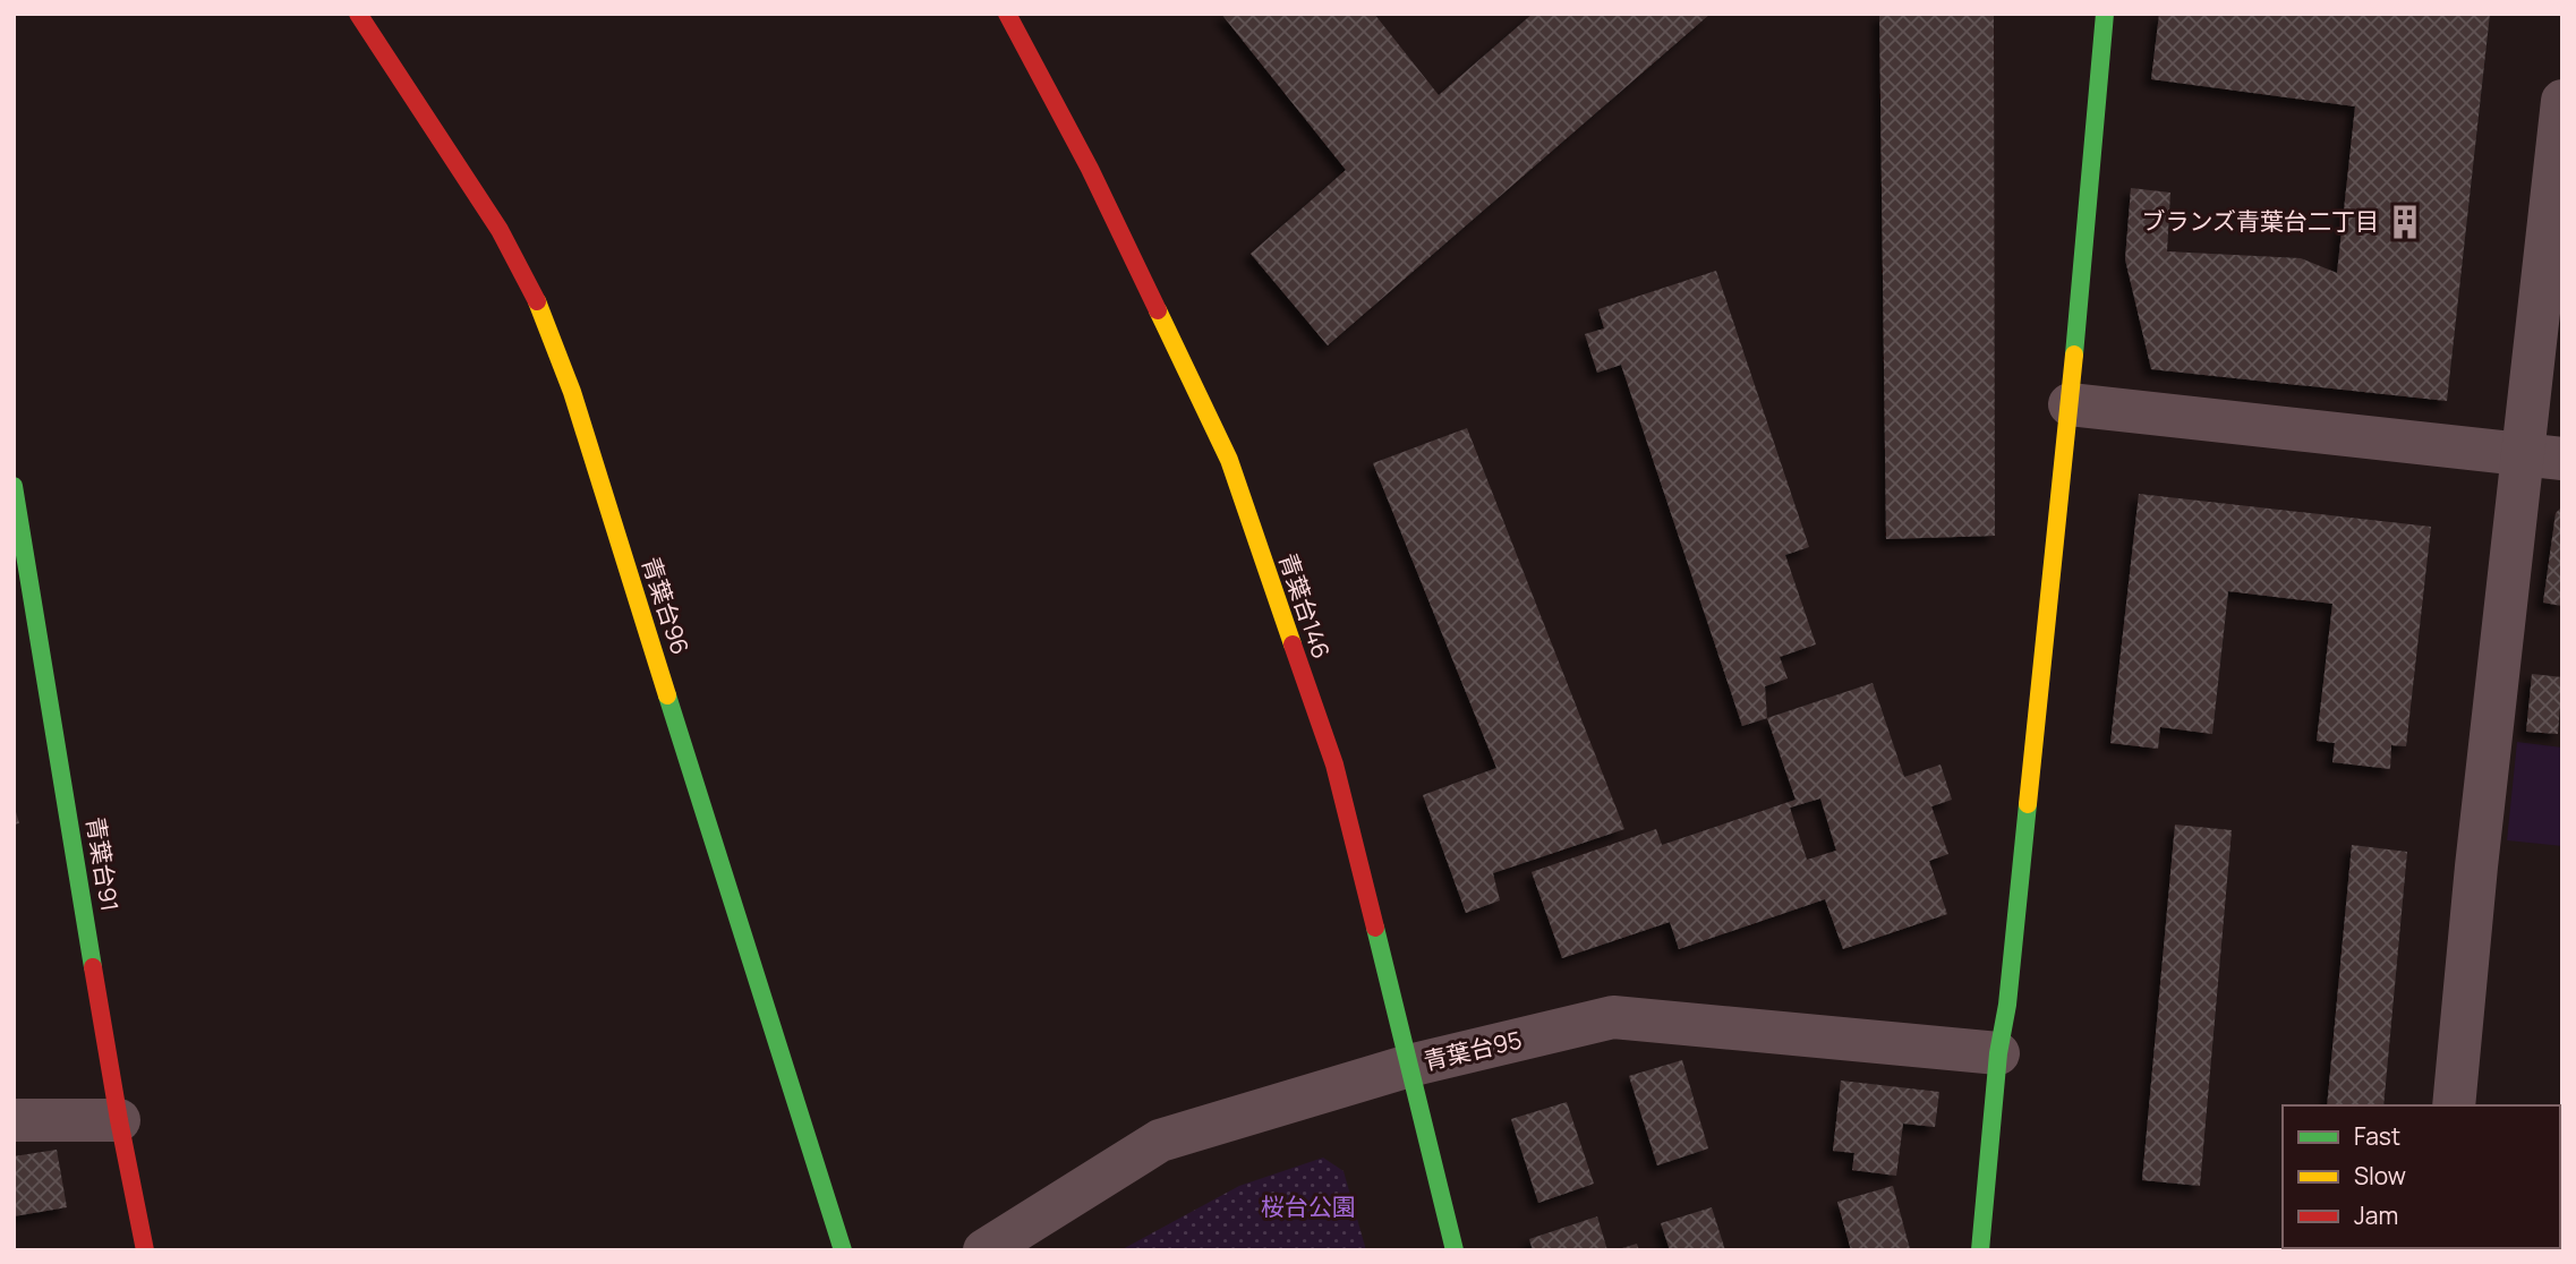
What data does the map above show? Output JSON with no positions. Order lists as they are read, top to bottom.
{
  "streets": {
    "street": [
      "青葉台96",
      "青葉台146",
      "青葉台91",
      "青葉台95"
    ]
  },
  "crossings": [
    ["青葉台146", "青葉台95"]
  ],
  "parks": ["桜台公園"],
  "places": {
    "building": ["ブランズ青葉台二丁目"]
  },
  "legend": ["Fast", "Slow", "Jam"]
}
